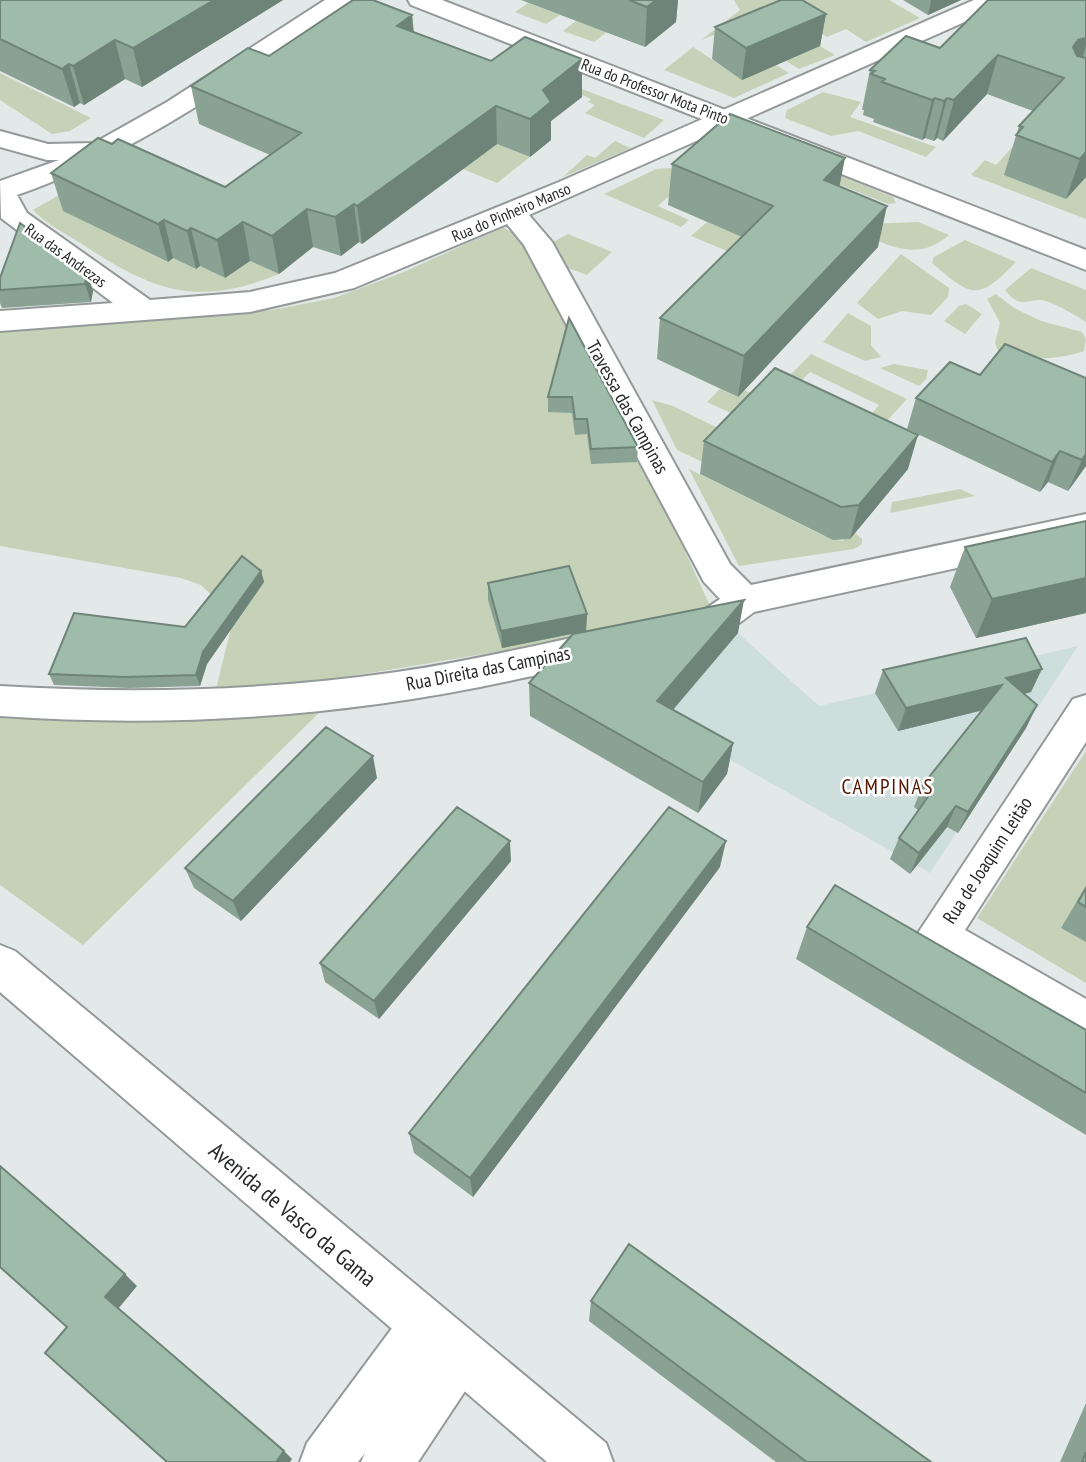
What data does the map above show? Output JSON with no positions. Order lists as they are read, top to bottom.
{
  "streets": {
    "street": [
      "Rua do Professor Mota Pinto",
      "Rua do Pinheiro Manso",
      "Rua das Andrezas",
      "Travessa das Campinas",
      "Rua Direita das Campinas",
      "Rua de Joaquim Leitão",
      "Avenida de Vasco da Gama"
    ]
  },
  "crossings": [
    ["Rua do Professor Mota Pinto", "Rua do Pinheiro Manso"],
    ["Rua do Pinheiro Manso", "Rua das Andrezas"],
    ["Rua do Pinheiro Manso", "Travessa das Campinas"],
    ["Travessa das Campinas", "Rua Direita das Campinas"]
  ],
  "districts": ["CAMPINAS"]
}
